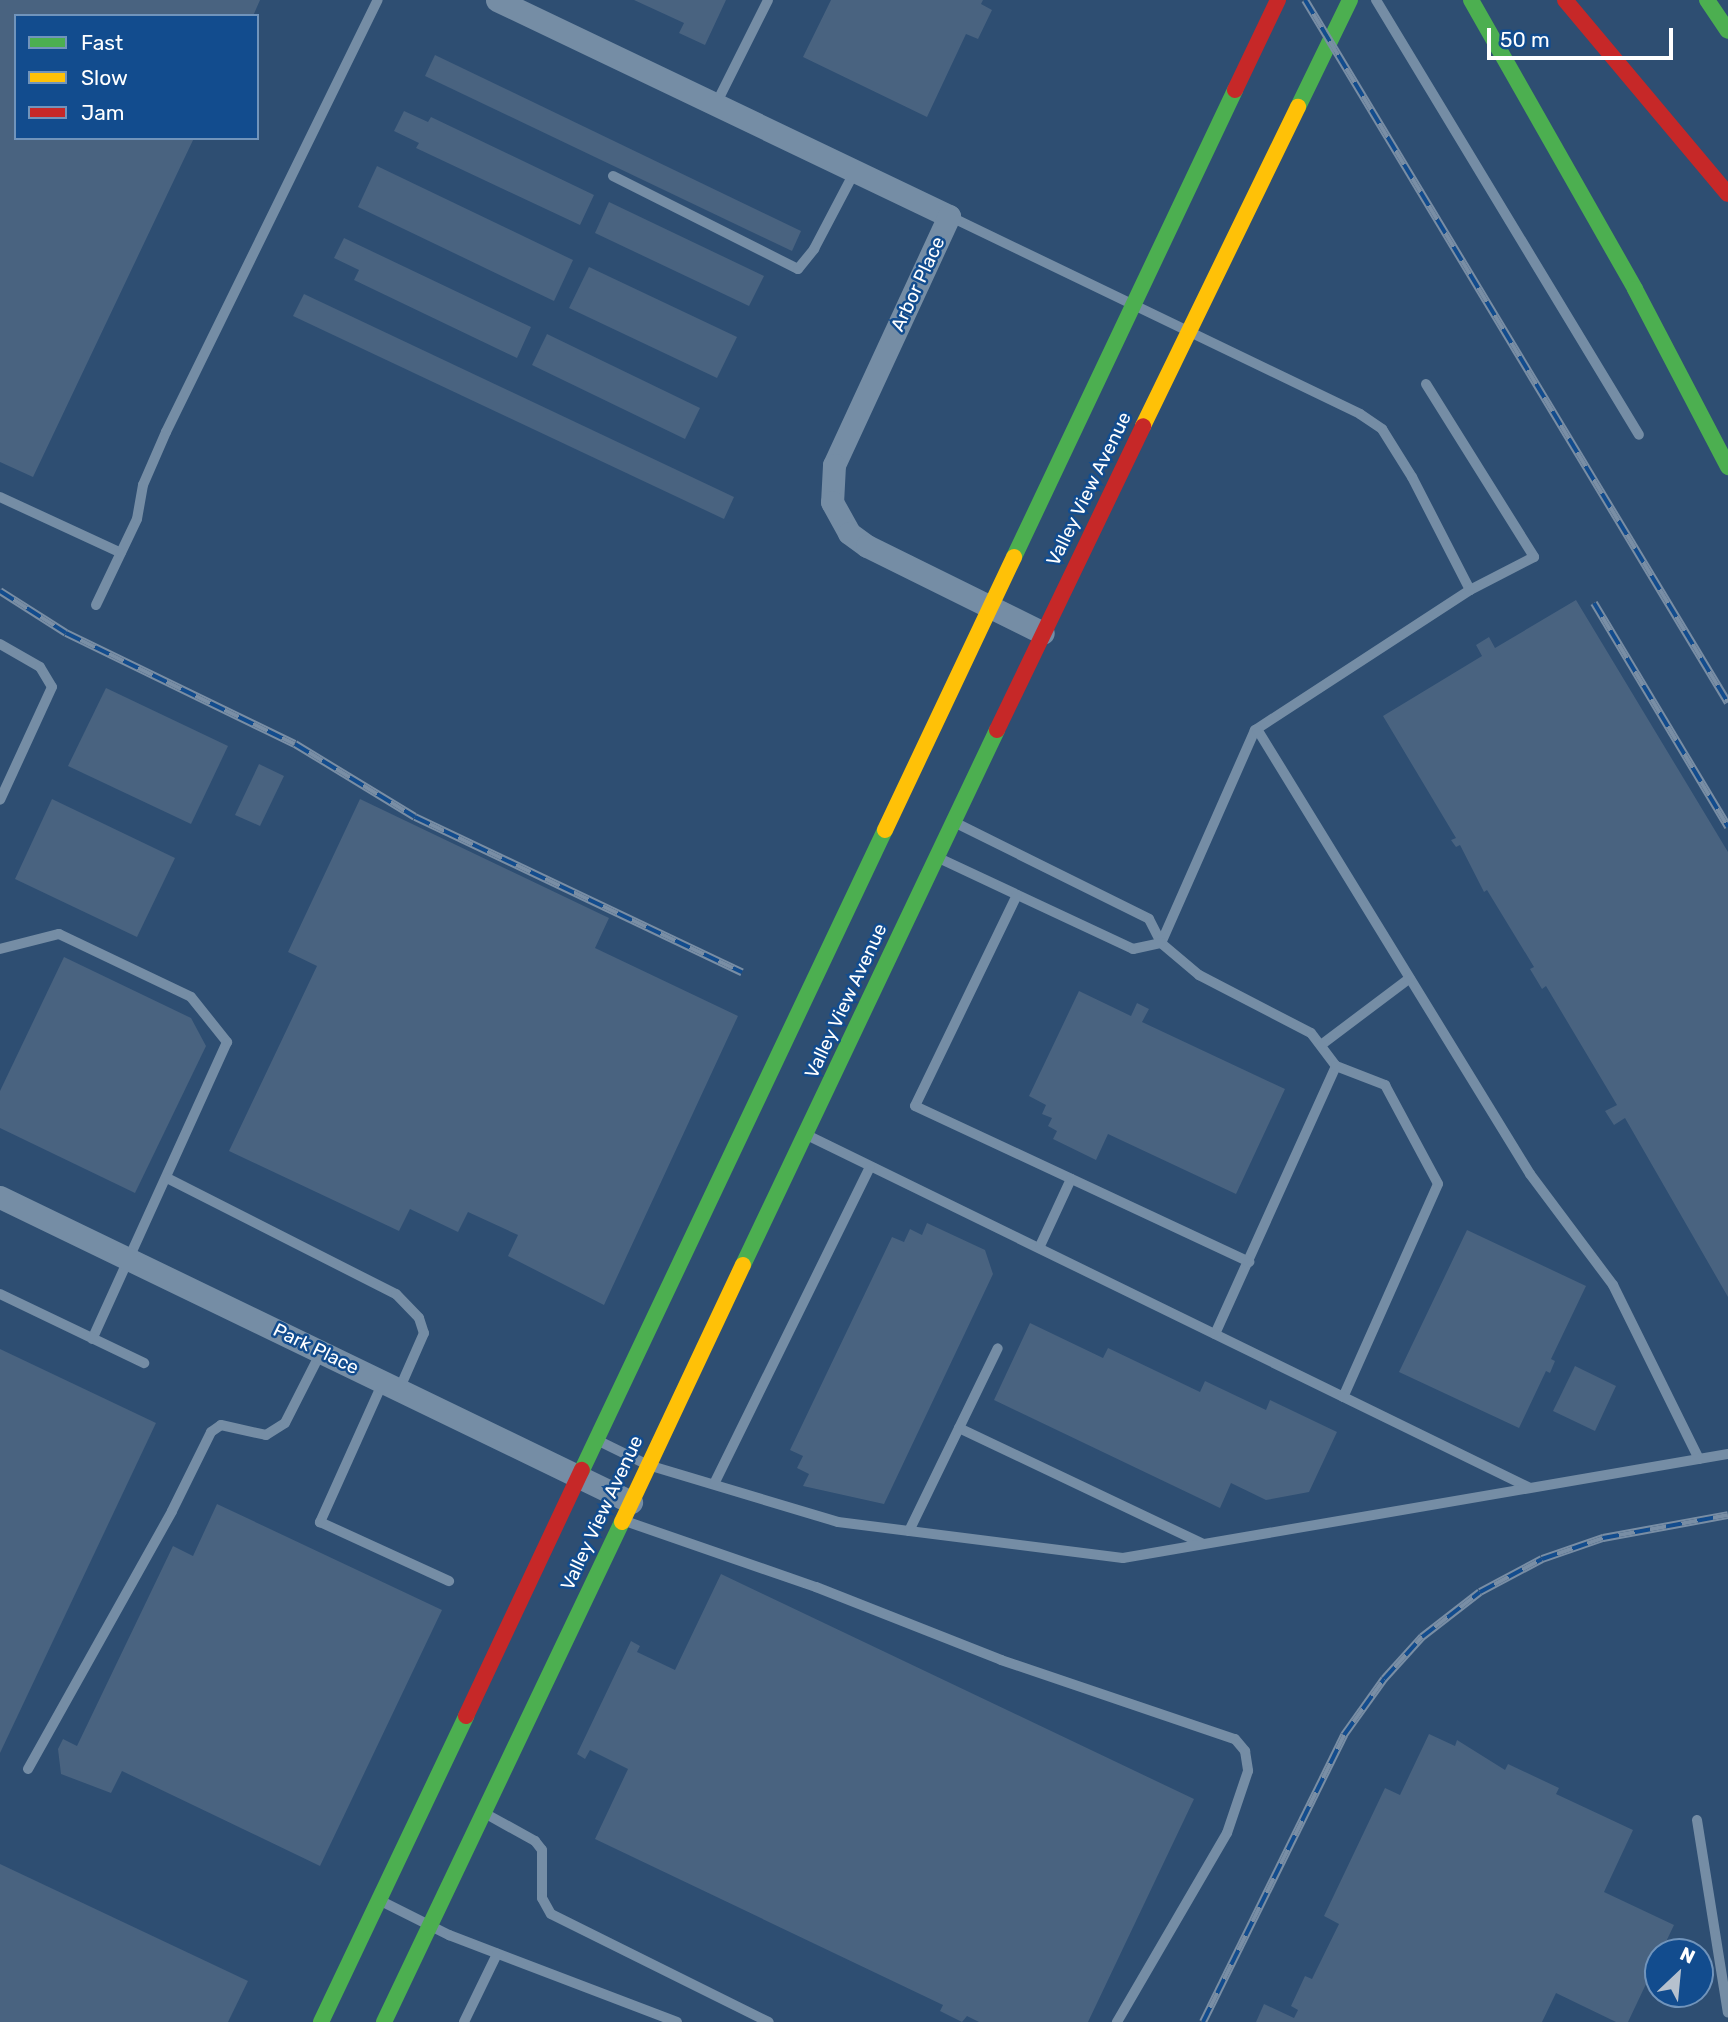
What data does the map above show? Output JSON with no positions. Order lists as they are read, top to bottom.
{
  "streets": {
    "main road": ["Valley View Avenue"],
    "street": ["Arbor Place", "Park Place"]
  },
  "crossings": [
    ["Arbor Place", "Valley View Avenue"],
    ["Valley View Avenue", "Park Place"]
  ],
  "legend": ["Fast", "Slow", "Jam"],
  "scale_bar": "50 m",
  "north": "top right"
}
